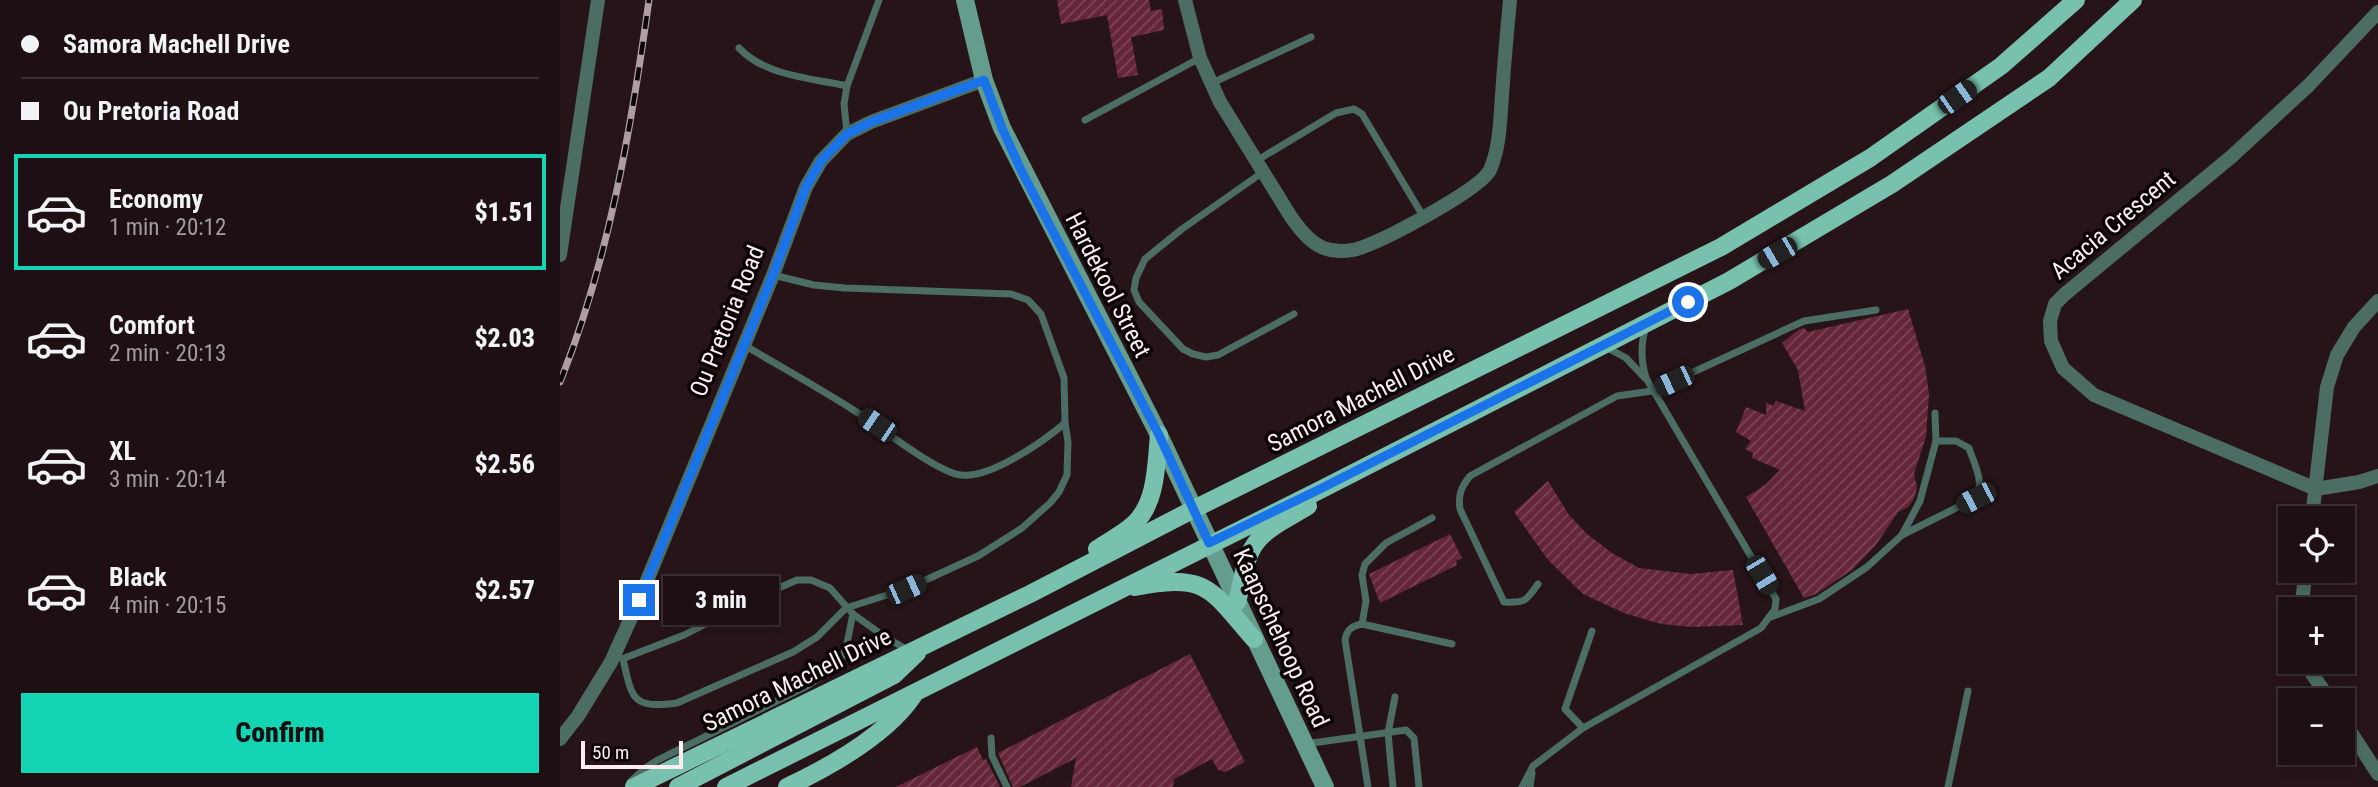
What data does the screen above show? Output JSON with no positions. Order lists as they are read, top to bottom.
{
  "streets": {
    "main road": ["Hardekool Street", "Samora Machell Drive", "Kaapschehoop Road"],
    "street": ["Acacia Crescent", "Ou Pretoria Road"]
  },
  "crossings": [
    ["Hardekool Street", "Ou Pretoria Road"],
    ["Hardekool Street", "Samora Machell Drive"],
    ["Hardekool Street", "Kaapschehoop Road"],
    ["Samora Machell Drive", "Kaapschehoop Road"]
  ],
  "scale_bar": "50 m",
  "page": {
    "banner": ["Samora Machell Drive", "Ou Pretoria Road"],
    "list": [
      {
        "name": "Economy",
        "note": "1 min · 20:12",
        "value": "$1.51"
      },
      {
        "name": "Comfort",
        "note": "2 min · 20:13",
        "value": "$2.03"
      },
      {
        "name": "XL",
        "note": "3 min · 20:14",
        "value": "$2.56"
      },
      {
        "name": "Black",
        "note": "4 min · 20:15",
        "value": "$2.57"
      }
    ],
    "map_buttons": ["+", "−"],
    "bubble": "3 min",
    "buttons": "Confirm",
    "scale": "50 m"
  }
}
